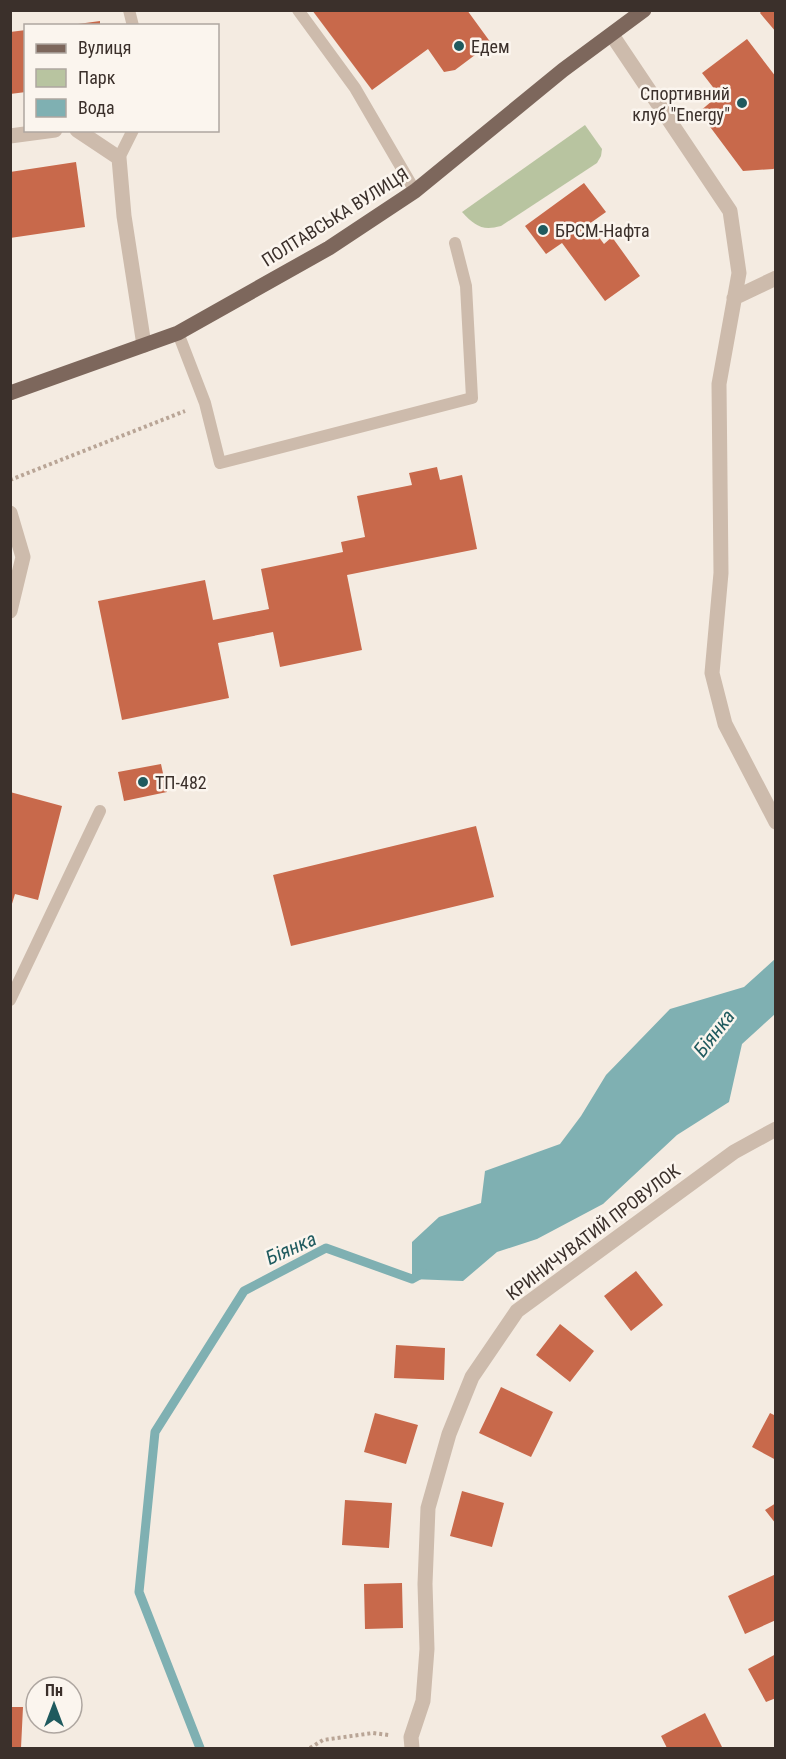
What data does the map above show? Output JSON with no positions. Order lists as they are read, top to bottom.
{
  "streets": {
    "main road": ["ПОЛТАВСЬКА ВУЛИЦЯ"],
    "street": ["КРИНИЧУВАТИЙ ПРОВУЛОК"]
  },
  "water": ["Біянка"],
  "places": [
    "Едем",
    "Спортивний клуб \"Energy\"",
    "БРСМ-Нафта",
    "ТП-482"
  ],
  "legend": ["Вулиця", "Парк", "Вода"],
  "north": "top"
}
